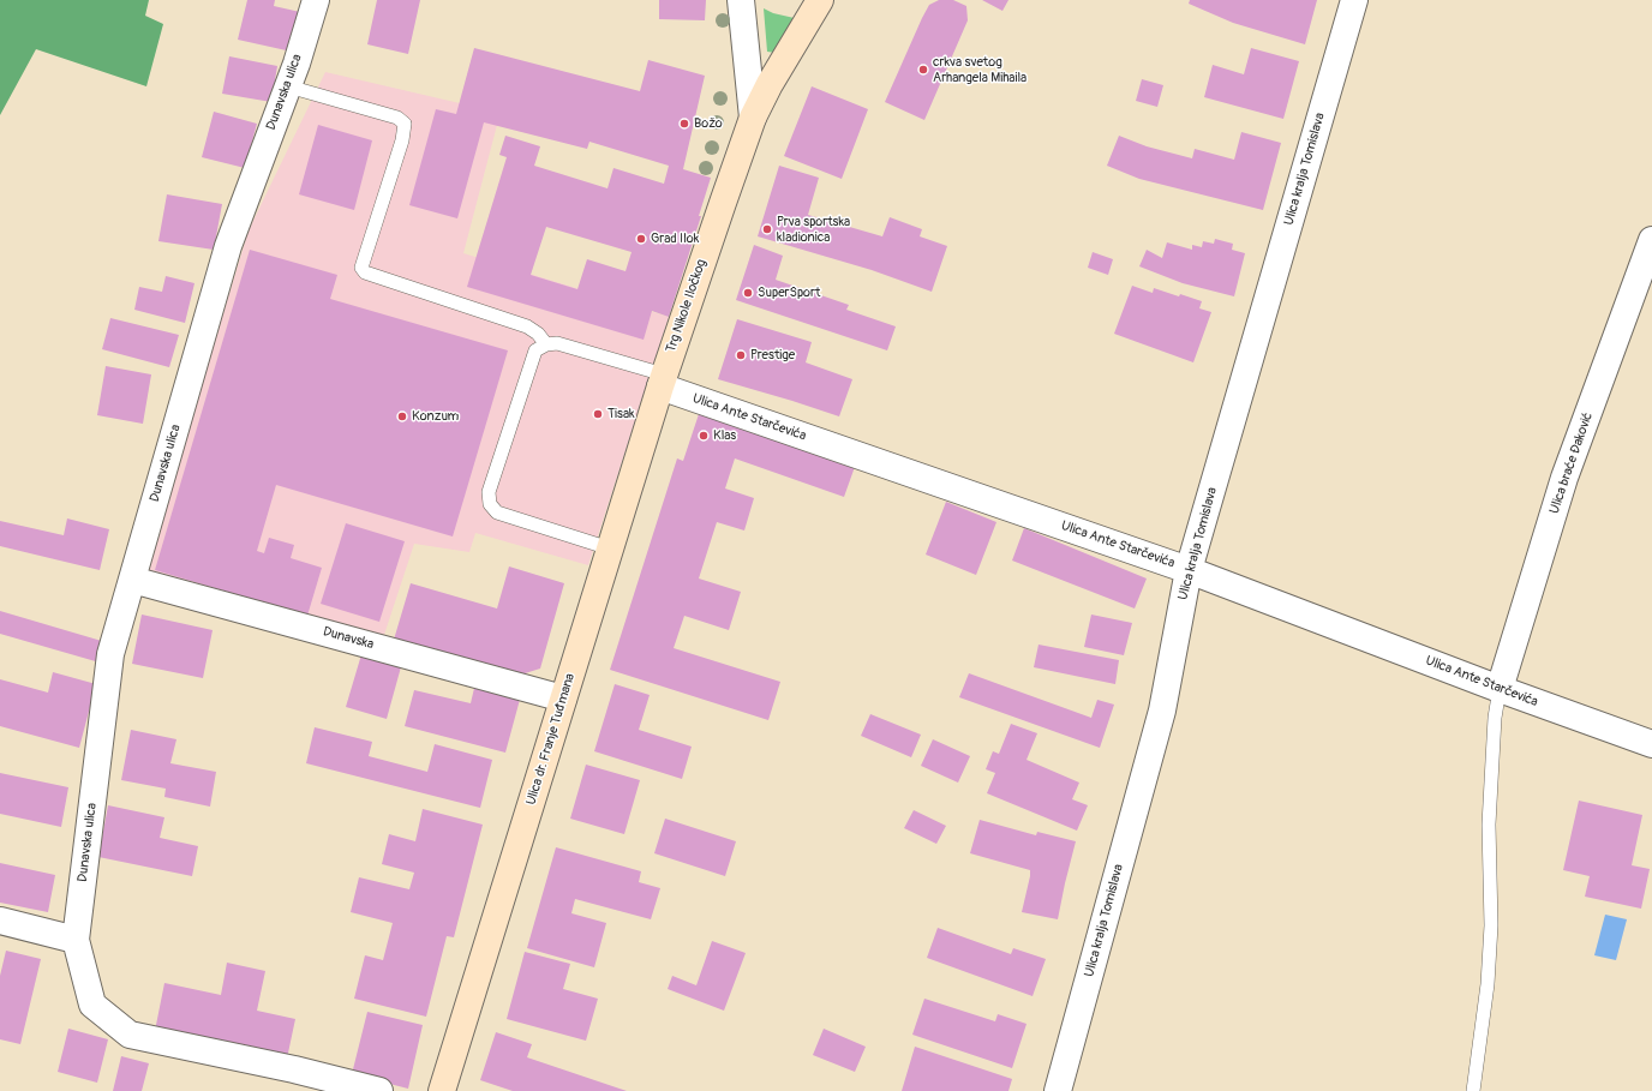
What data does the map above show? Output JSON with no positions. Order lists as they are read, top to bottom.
{
  "streets": {
    "main road": ["Trg Nikole Iločkog", "Ulica dr. Franje Tuđmana"],
    "street": [
      "Dunavska ulica",
      "Ulica kralja Tomislava",
      "Ulica Ante Starčevića",
      "Ulica braće Đaković",
      "Dunavska"
    ]
  },
  "crossings": [
    ["Dunavska ulica", "Dunavska"],
    ["Ulica kralja Tomislava", "Ulica Ante Starčevića"],
    ["Trg Nikole Iločkog", "Ulica Ante Starčevića"],
    ["Trg Nikole Iločkog", "Ulica dr. Franje Tuđmana"],
    ["Ulica Ante Starčevića", "Ulica braće Đaković"],
    ["Ulica Ante Starčevića", "Ulica dr. Franje Tuđmana"],
    ["Dunavska", "Ulica dr. Franje Tuđmana"]
  ],
  "places": [
    "crkva svetog Arhangela Mihaila",
    "Božo",
    "Prva sportska kladionica",
    "Grad Ilok",
    "SuperSport",
    "Prestige",
    "Tisak",
    "Konzum",
    "Klas"
  ]
}
